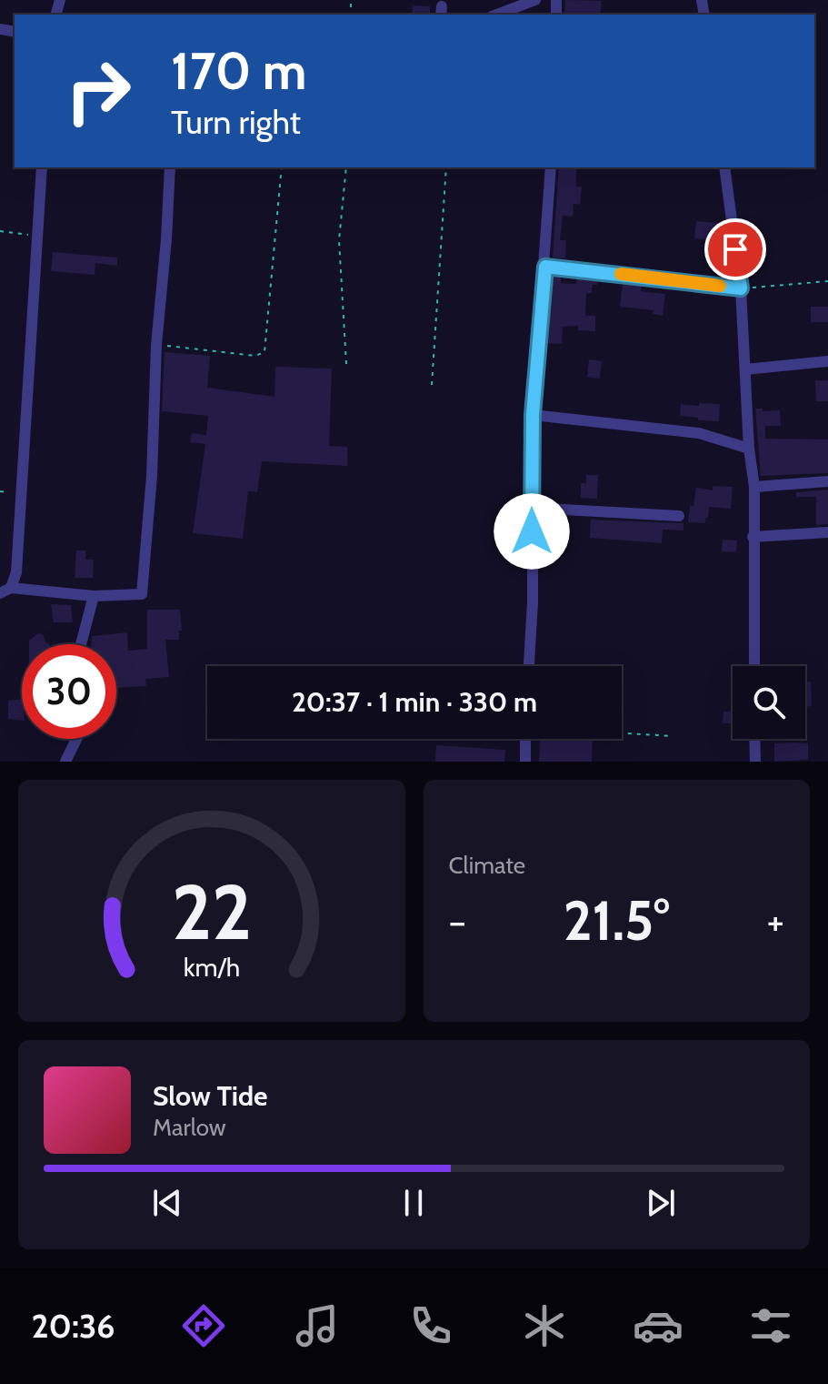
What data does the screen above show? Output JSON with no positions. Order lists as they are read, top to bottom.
{
  "page": {
    "turn": ["170 m", "Turn right"],
    "limit": "30",
    "trip": "20:37 · 1 min · 330 m",
    "tile": "Climate",
    "heat": ["−", "21.5°", "+"],
    "song": ["Slow Tide", "Marlow"],
    "tabs": "20:36",
    "gauge": ["22", "km/h"]
  }
}
